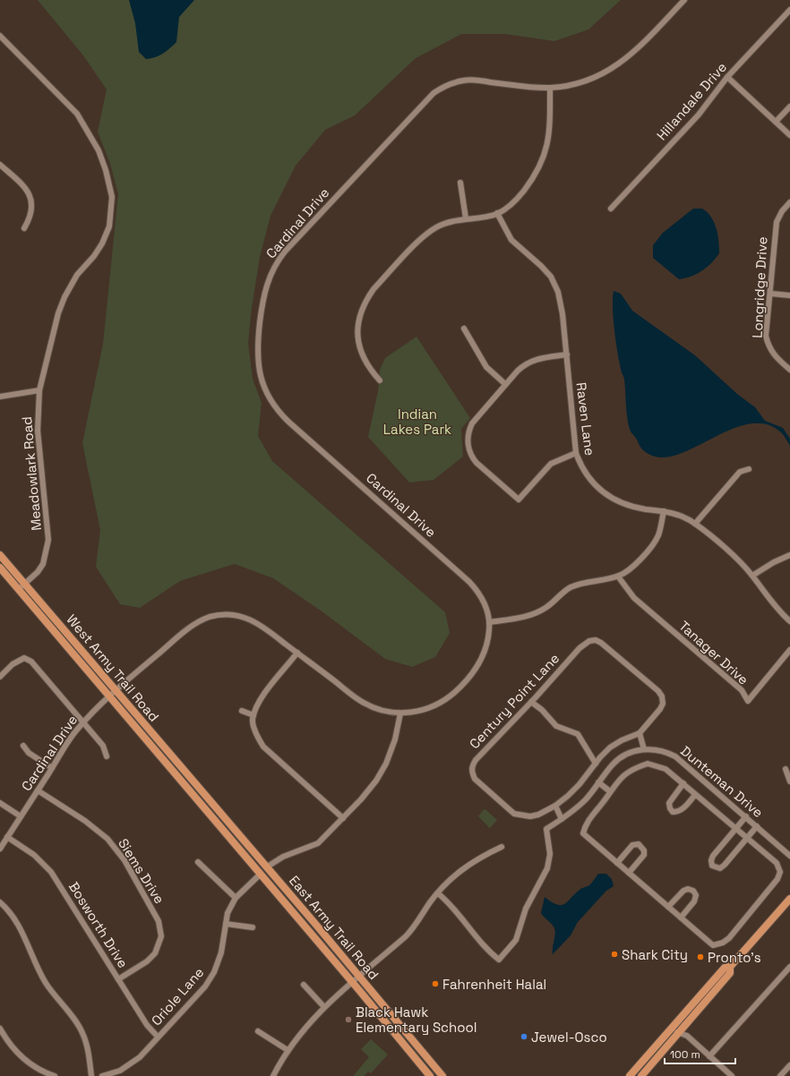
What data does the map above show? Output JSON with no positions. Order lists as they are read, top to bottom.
{
  "streets": {
    "main road": ["West Army Trail Road", "East Army Trail Road"],
    "street": [
      "Hillandale Drive",
      "Cardinal Drive",
      "Longridge Drive",
      "Raven Lane",
      "Meadowlark Road",
      "Tanager Drive",
      "Century Point Lane",
      "Dunteman Drive",
      "Siems Drive",
      "Bosworth Drive",
      "Oriole Lane"
    ]
  },
  "crossings": [
    ["Cardinal Drive", "West Army Trail Road"],
    ["Cardinal Drive", "Siems Drive"],
    ["Cardinal Drive", "Bosworth Drive"],
    ["Meadowlark Road", "West Army Trail Road"],
    ["West Army Trail Road", "East Army Trail Road"],
    ["Siems Drive", "Bosworth Drive"],
    ["Bosworth Drive", "Oriole Lane"],
    ["East Army Trail Road", "Oriole Lane"]
  ],
  "parks": ["Indian Lakes Park"],
  "places": [
    "Shark City",
    "Pronto's",
    "Fahrenheit Halal",
    "Black Hawk Elementary School",
    "Jewel-Osco"
  ],
  "scale_bar": "100 m"
}
